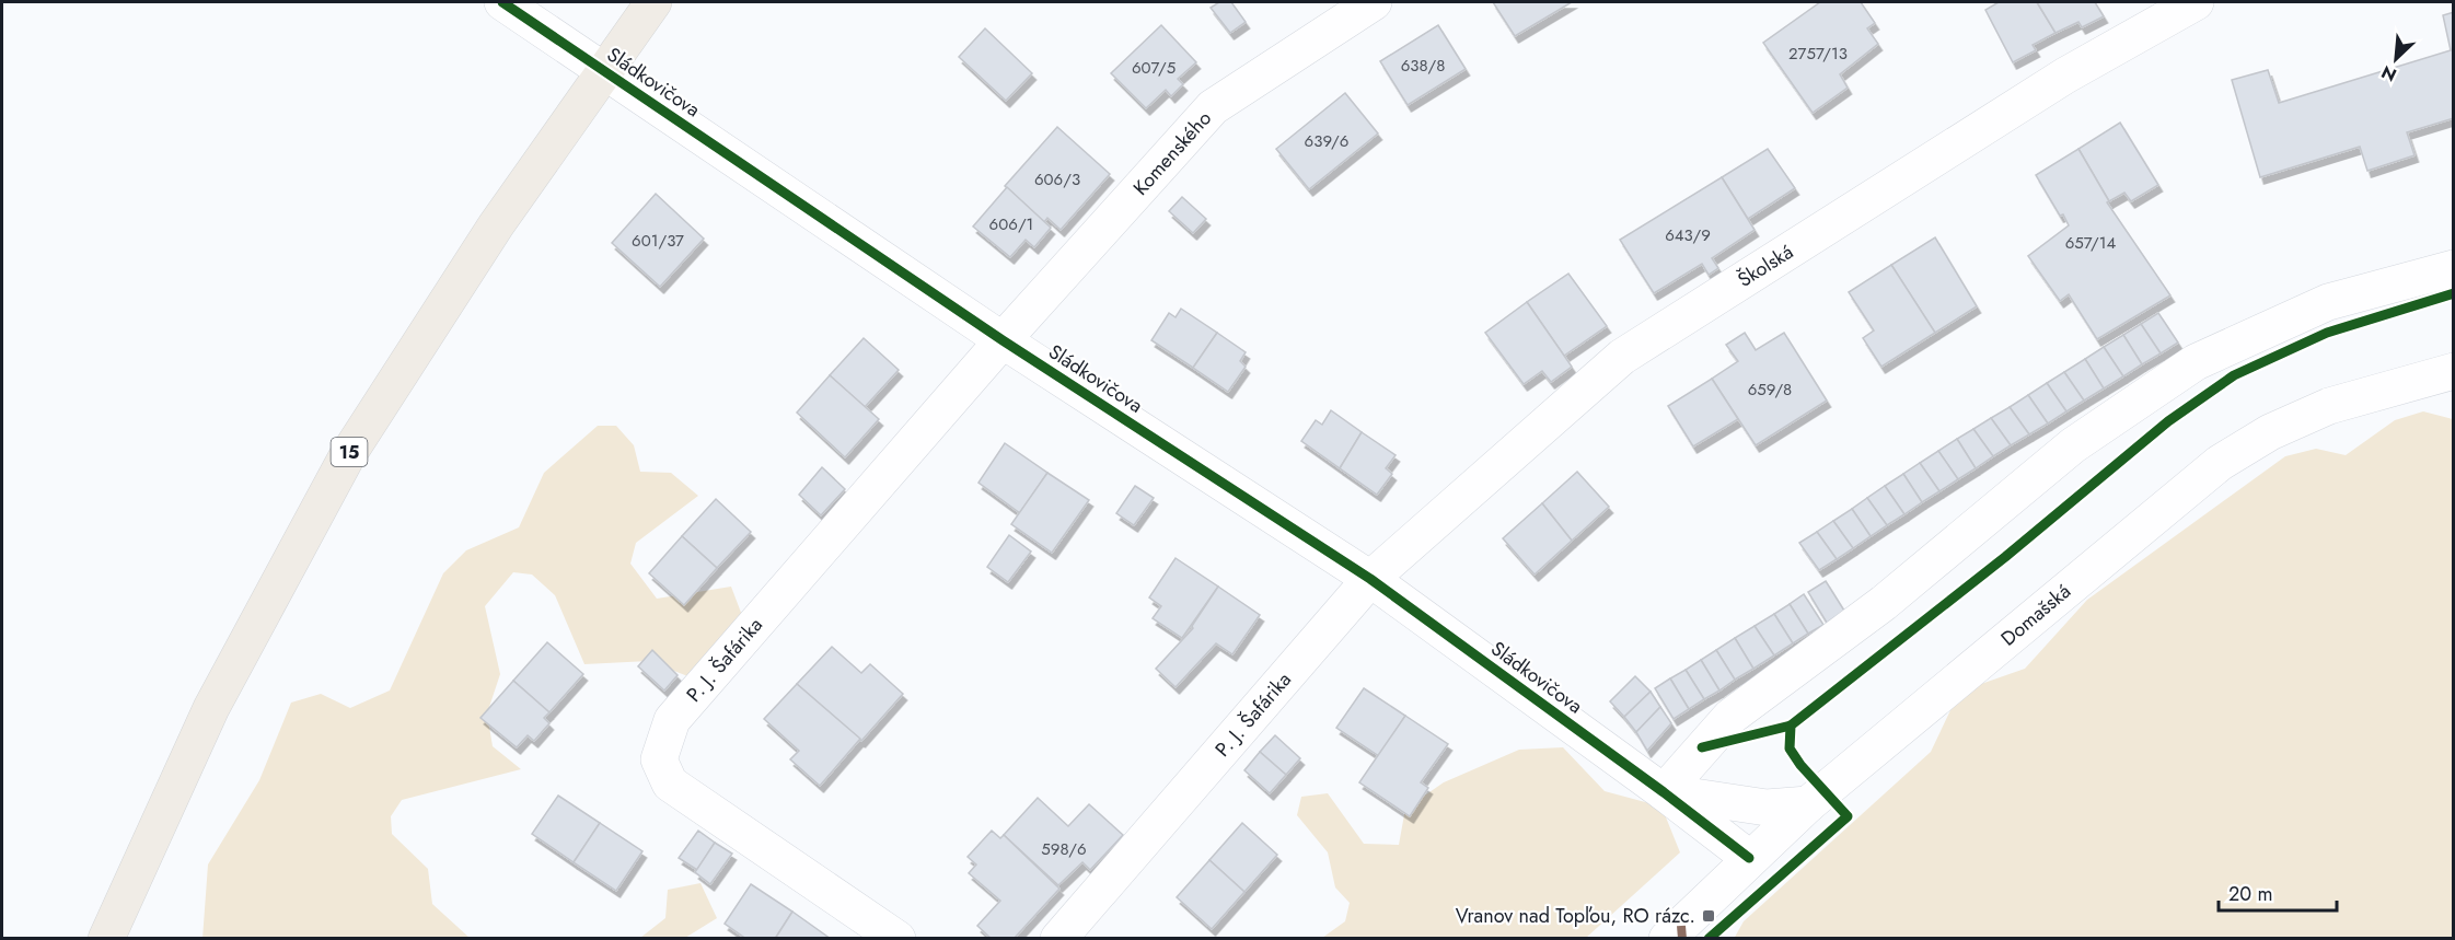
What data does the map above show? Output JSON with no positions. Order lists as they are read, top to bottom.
{
  "streets": {
    "main road": ["15"],
    "street": [
      "Sládkovičova",
      "Komenského",
      "Školská",
      "Domašská",
      "P. J. Šafárika"
    ]
  },
  "crossings": [
    ["Sládkovičova", "Komenského"],
    ["Sládkovičova", "Školská"],
    ["Sládkovičova", "15"],
    ["Sládkovičova", "Domašská"],
    ["Sládkovičova", "P. J. Šafárika"],
    ["Komenského", "P. J. Šafárika"],
    ["Školská", "P. J. Šafárika"]
  ],
  "places": {
    "transit": ["Vranov nad Topľou, RO rázc."]
  },
  "house_numbers": [
    "2757/13",
    "638/8",
    "607/5",
    "639/6",
    "606/3",
    "606/1",
    "643/9",
    "601/37",
    "657/14",
    "659/8",
    "598/6"
  ],
  "scale_bar": "20 m",
  "north": "bottom left"
}
